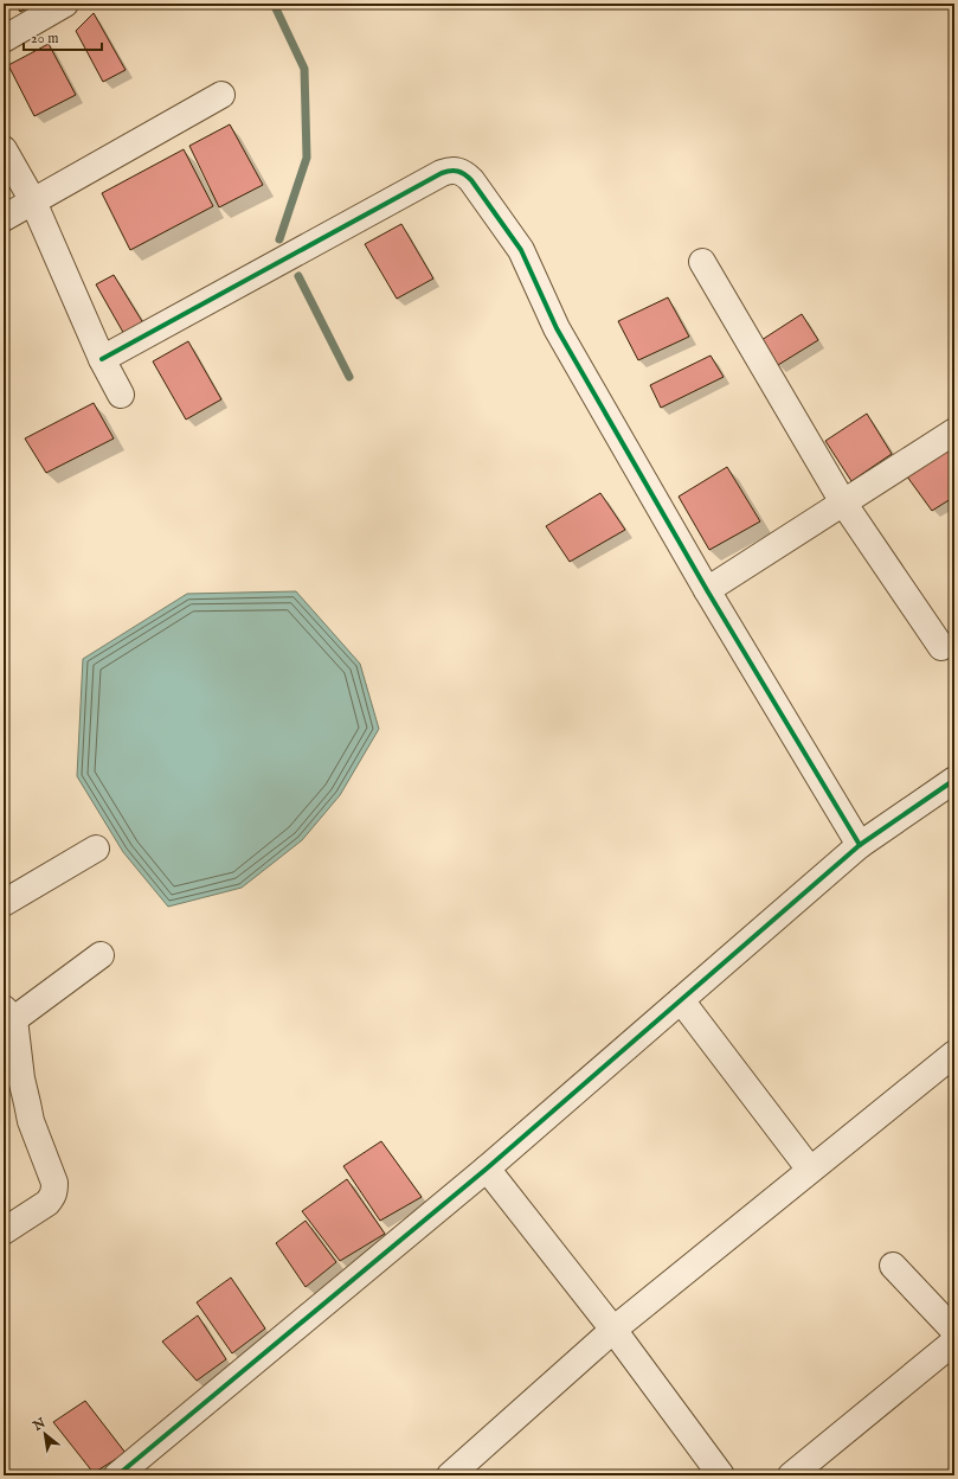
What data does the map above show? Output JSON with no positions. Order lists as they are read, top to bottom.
{
  "scale_bar": "20 m",
  "north": "top left"
}
